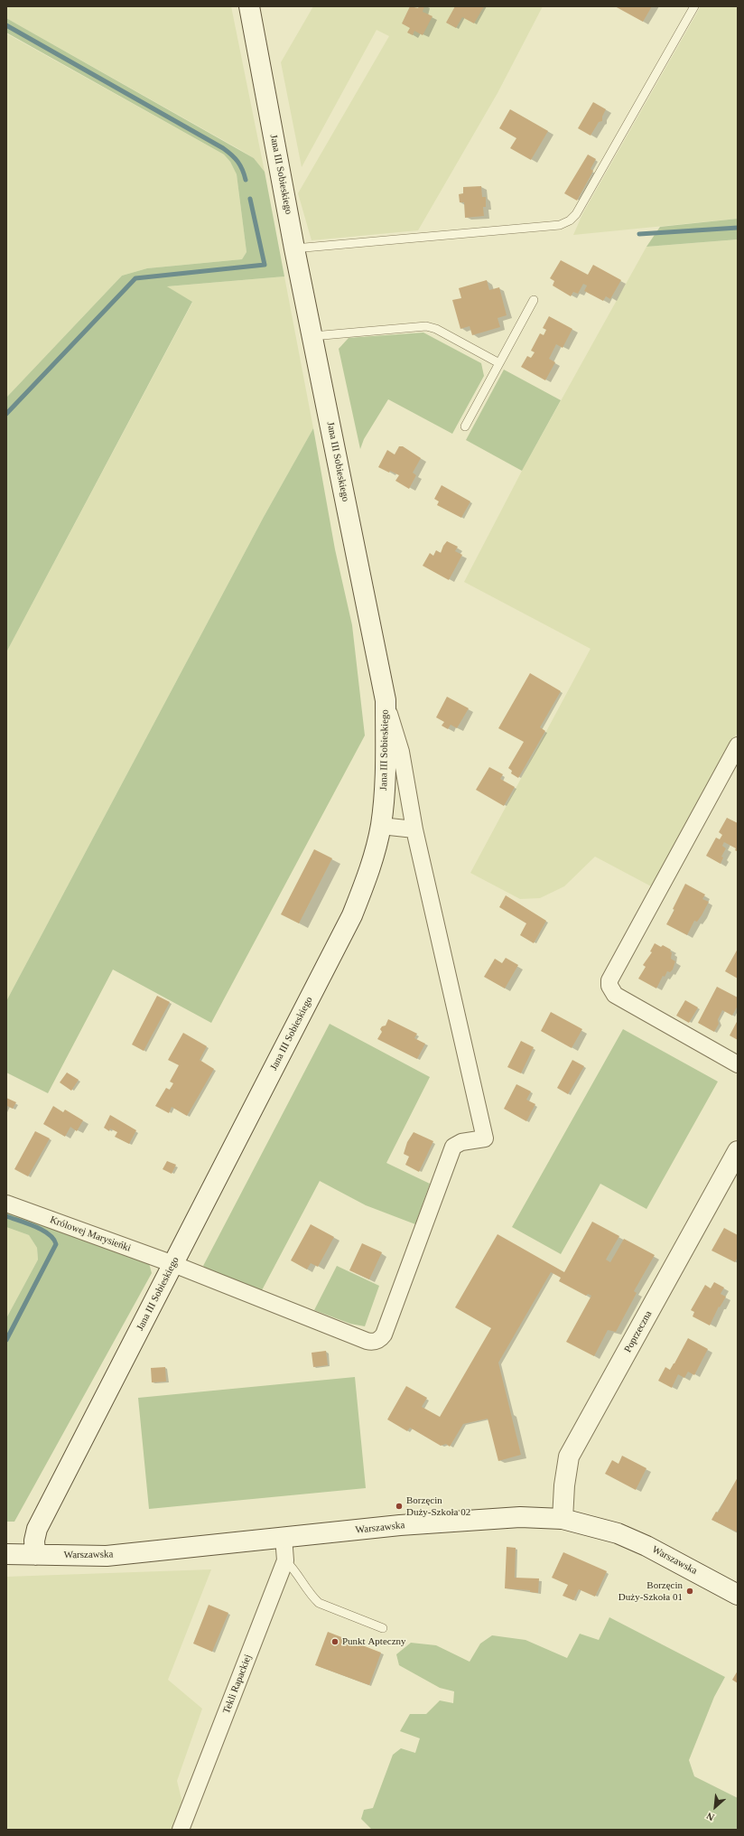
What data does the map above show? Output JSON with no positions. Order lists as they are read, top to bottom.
{
  "streets": {
    "main road": ["Jana III Sobieskiego", "Poprzeczna", "Warszawska"],
    "street": ["Królowej Marysieńki", "Tekli Rapackiej"]
  },
  "crossings": [
    ["Jana III Sobieskiego", "Królowej Marysieńki"],
    ["Jana III Sobieskiego", "Warszawska"],
    ["Poprzeczna", "Warszawska"],
    ["Warszawska", "Tekli Rapackiej"]
  ],
  "places": ["Borzęcin Duży-Szkoła 02", "Borzęcin Duży-Szkoła 01", "Punkt Apteczny"],
  "north": "bottom left"
}
